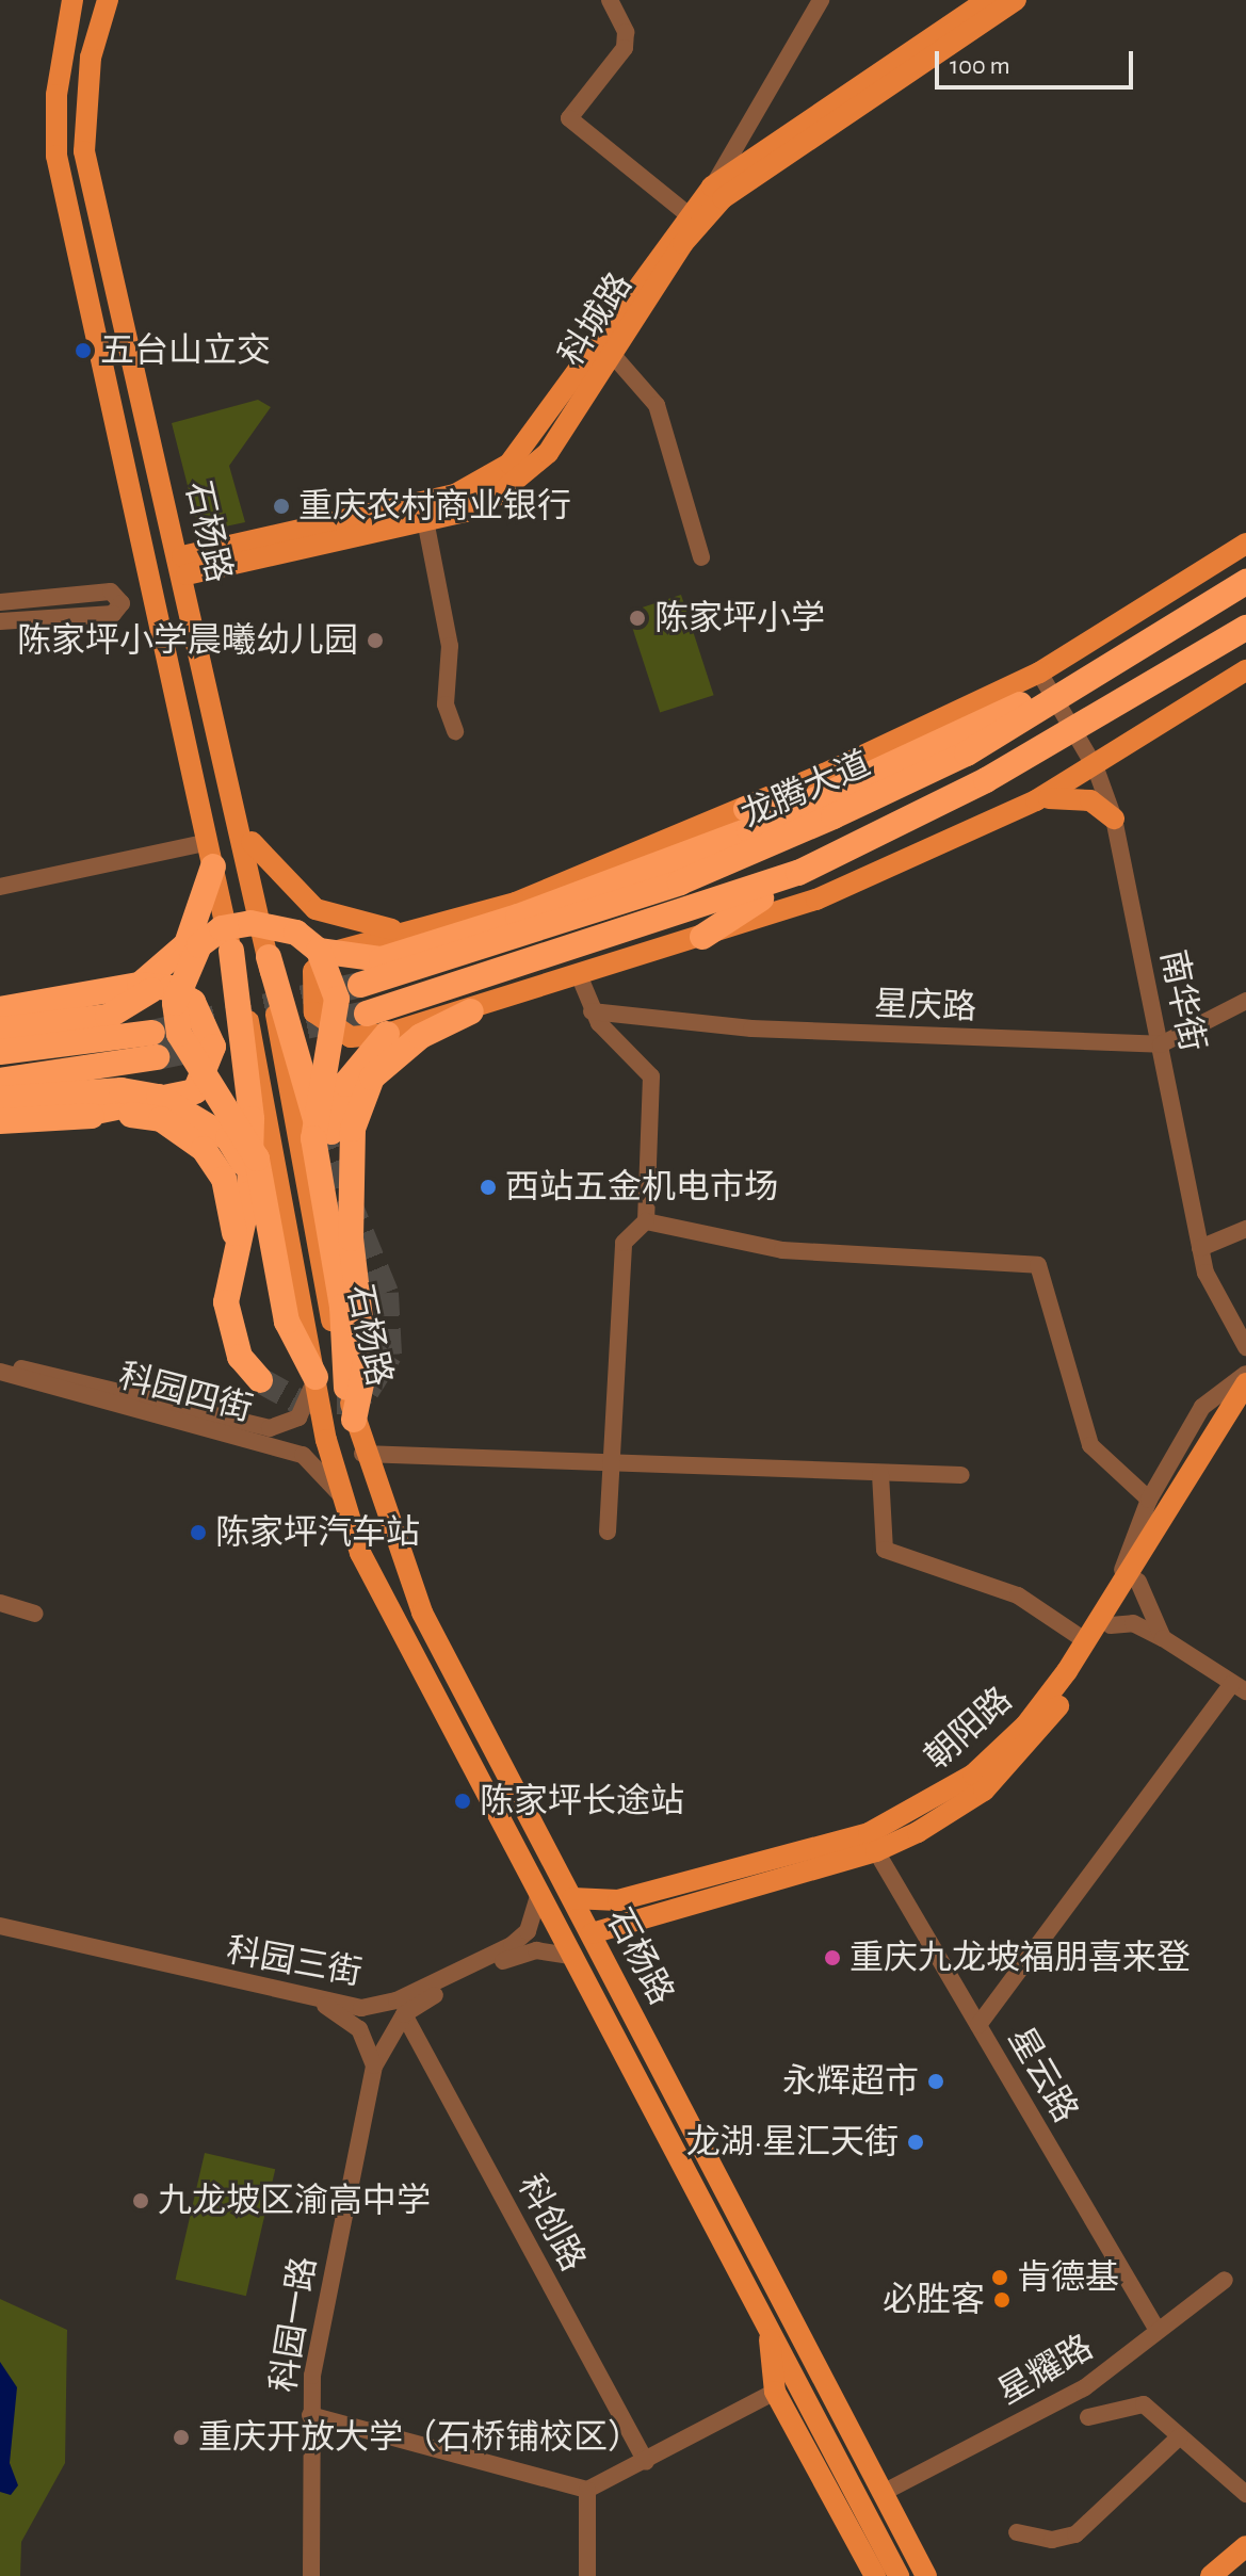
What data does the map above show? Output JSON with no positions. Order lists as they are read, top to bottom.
{
  "streets": {
    "highway": ["龙腾大道"],
    "main road": ["科城路", "石杨路", "朝阳路"],
    "street": [
      "南华街",
      "星庆路",
      "科园四街",
      "科园三街",
      "星云路",
      "科创路",
      "科园一路",
      "星耀路"
    ]
  },
  "crossings": [
    ["科城路", "石杨路"],
    ["石杨路", "科园四街"],
    ["石杨路", "朝阳路"],
    ["石杨路", "科园三街"],
    ["石杨路", "星耀路"],
    ["南华街", "星庆路"],
    ["朝阳路", "星云路"],
    ["科园三街", "科创路"],
    ["科园三街", "科园一路"],
    ["星云路", "星耀路"]
  ],
  "places": [
    "五台山立交",
    "重庆农村商业银行",
    "陈家坪小学",
    "陈家坪小学晨曦幼儿园",
    "西站五金机电市场",
    "陈家坪汽车站",
    "陈家坪长途站",
    "重庆九龙坡福朋喜来登",
    "永辉超市",
    "龙湖·星汇天街",
    "九龙坡区渝高中学",
    "肯德基",
    "必胜客",
    "重庆开放大学（石桥铺校区）"
  ],
  "scale_bar": "100 m"
}
